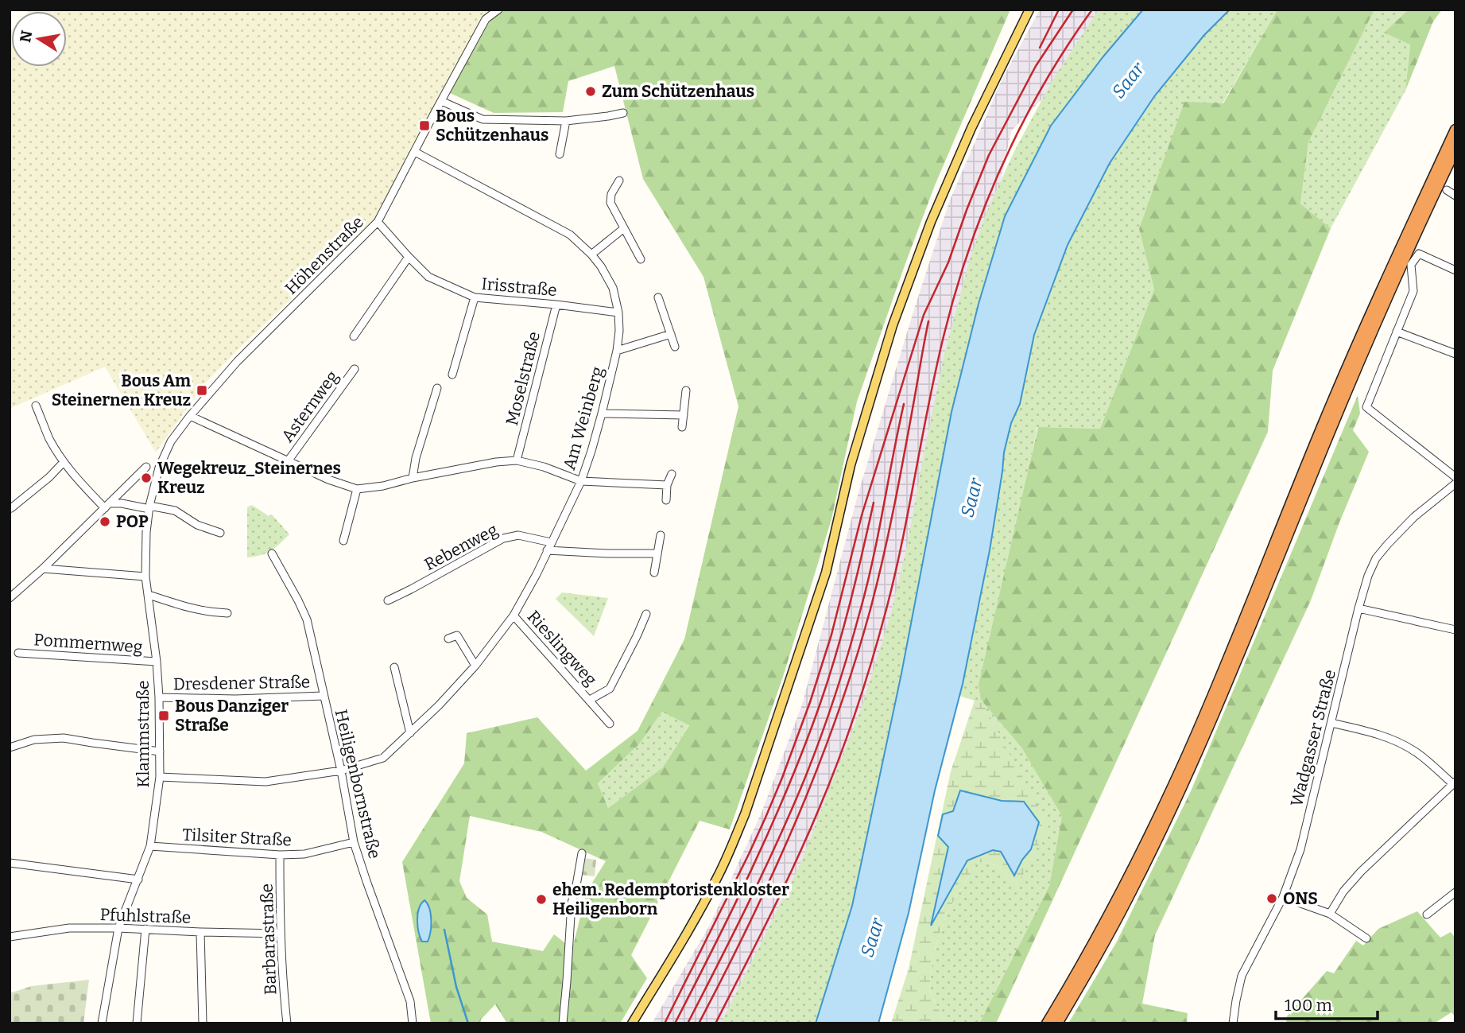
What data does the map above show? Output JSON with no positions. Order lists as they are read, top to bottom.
{
  "streets": {
    "street": [
      "Höhenstraße",
      "Irisstraße",
      "Moselstraße",
      "Asternweg",
      "Am Weinberg",
      "Rebenweg",
      "Pommernweg",
      "Rieslingweg",
      "Dresdener Straße",
      "Klammstraße",
      "Wadgasser Straße",
      "Heiligenbornstraße",
      "Tilsiter Straße",
      "Pfuhlstraße",
      "Barbarastraße"
    ]
  },
  "crossings": [
    ["Höhenstraße", "Irisstraße"],
    ["Höhenstraße", "Am Weinberg"],
    ["Höhenstraße", "Klammstraße"],
    ["Irisstraße", "Moselstraße"],
    ["Irisstraße", "Am Weinberg"],
    ["Am Weinberg", "Rebenweg"],
    ["Am Weinberg", "Rieslingweg"],
    ["Am Weinberg", "Klammstraße"],
    ["Am Weinberg", "Heiligenbornstraße"],
    ["Pommernweg", "Klammstraße"],
    ["Dresdener Straße", "Klammstraße"],
    ["Dresdener Straße", "Heiligenbornstraße"],
    ["Klammstraße", "Tilsiter Straße"],
    ["Klammstraße", "Pfuhlstraße"],
    ["Heiligenbornstraße", "Tilsiter Straße"],
    ["Tilsiter Straße", "Barbarastraße"],
    ["Pfuhlstraße", "Barbarastraße"]
  ],
  "water": ["Saar"],
  "places": {
    "other": [
      "Zum Schützenhaus",
      "Wegekreuz_Steinernes Kreuz",
      "POP",
      "ONS",
      "ehem. Redemptoristenkloster Heiligenborn"
    ],
    "transit": ["Bous Schützenhaus", "Bous Am Steinernen Kreuz", "Bous Danziger Straße"]
  },
  "scale_bar": "100 m",
  "north": "left"
}
